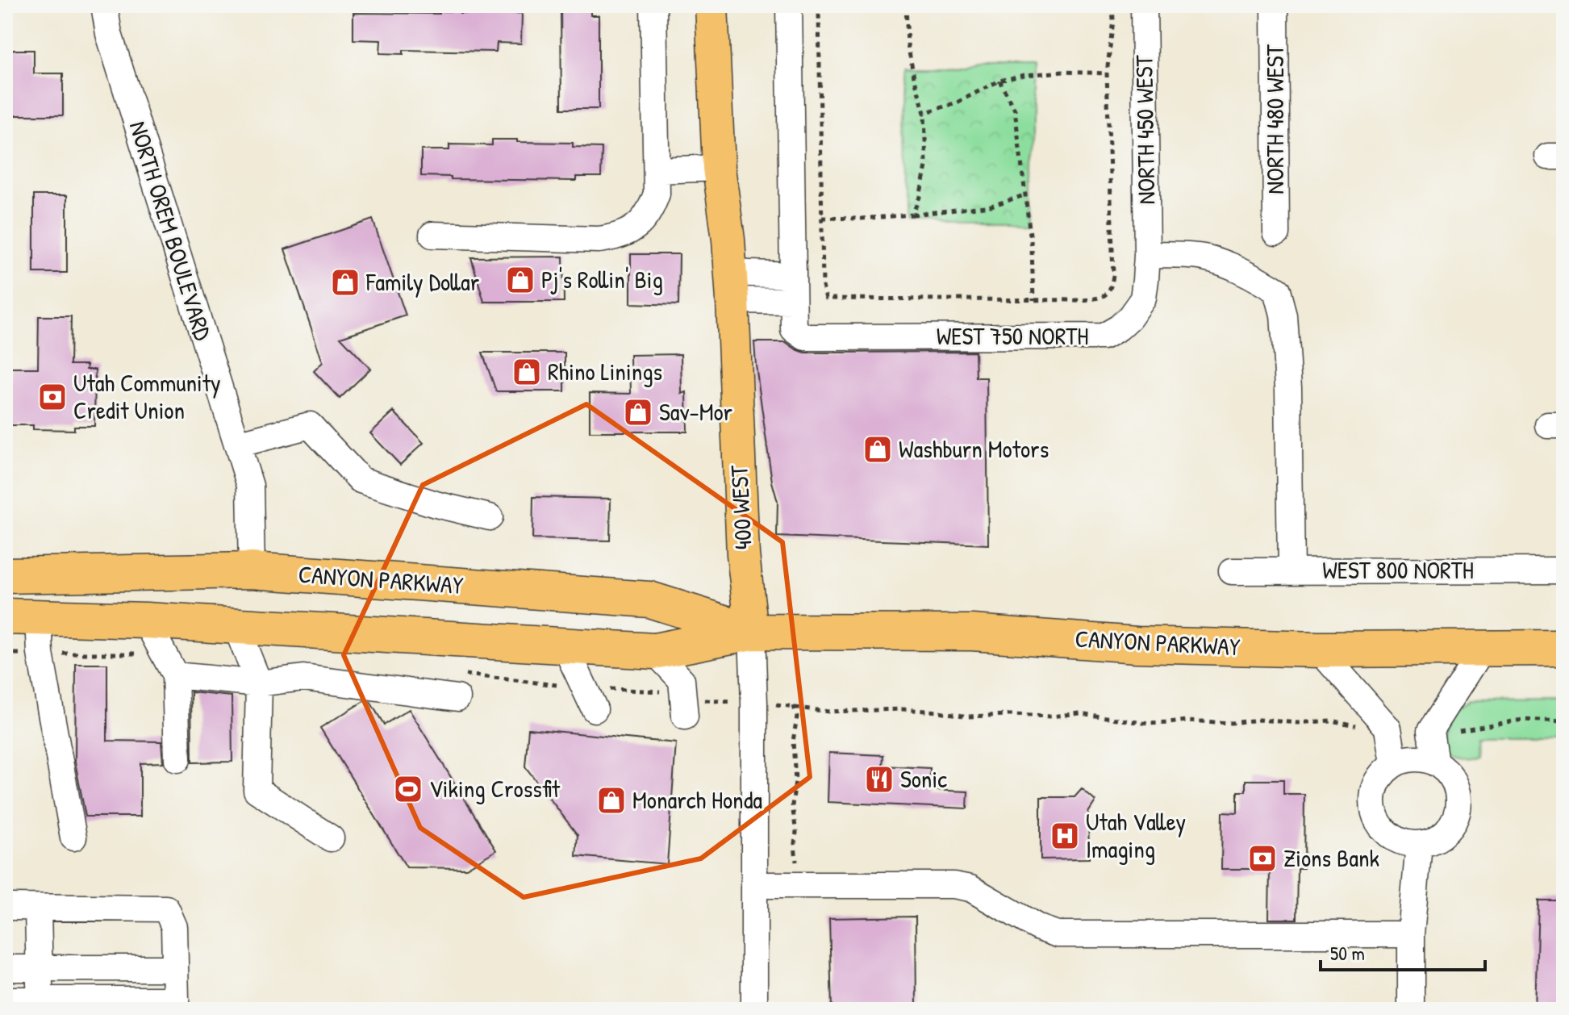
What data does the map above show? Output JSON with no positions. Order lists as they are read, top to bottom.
{
  "streets": {
    "highway": ["CANYON PARKWAY"],
    "main road": ["400 WEST"],
    "street": [
      "NORTH 480 WEST",
      "NORTH 450 WEST",
      "NORTH OREM BOULEVARD",
      "WEST 750 NORTH",
      "WEST 800 NORTH"
    ]
  },
  "crossings": [
    ["NORTH 450 WEST", "WEST 750 NORTH"],
    ["NORTH OREM BOULEVARD", "CANYON PARKWAY"],
    ["400 WEST", "CANYON PARKWAY"]
  ],
  "places": {
    "shop": [
      "Pj's Rollin' Big",
      "Family Dollar",
      "Rhino Linings",
      "Sav-Mor",
      "Washburn Motors",
      "Monarch Honda"
    ],
    "bank": ["Utah Community Credit Union", "Zions Bank"],
    "restaurant": ["Sonic"],
    "sports": ["Viking Crossfit"],
    "hospital": ["Utah Valley Imaging"]
  },
  "scale_bar": "50 m"
}
